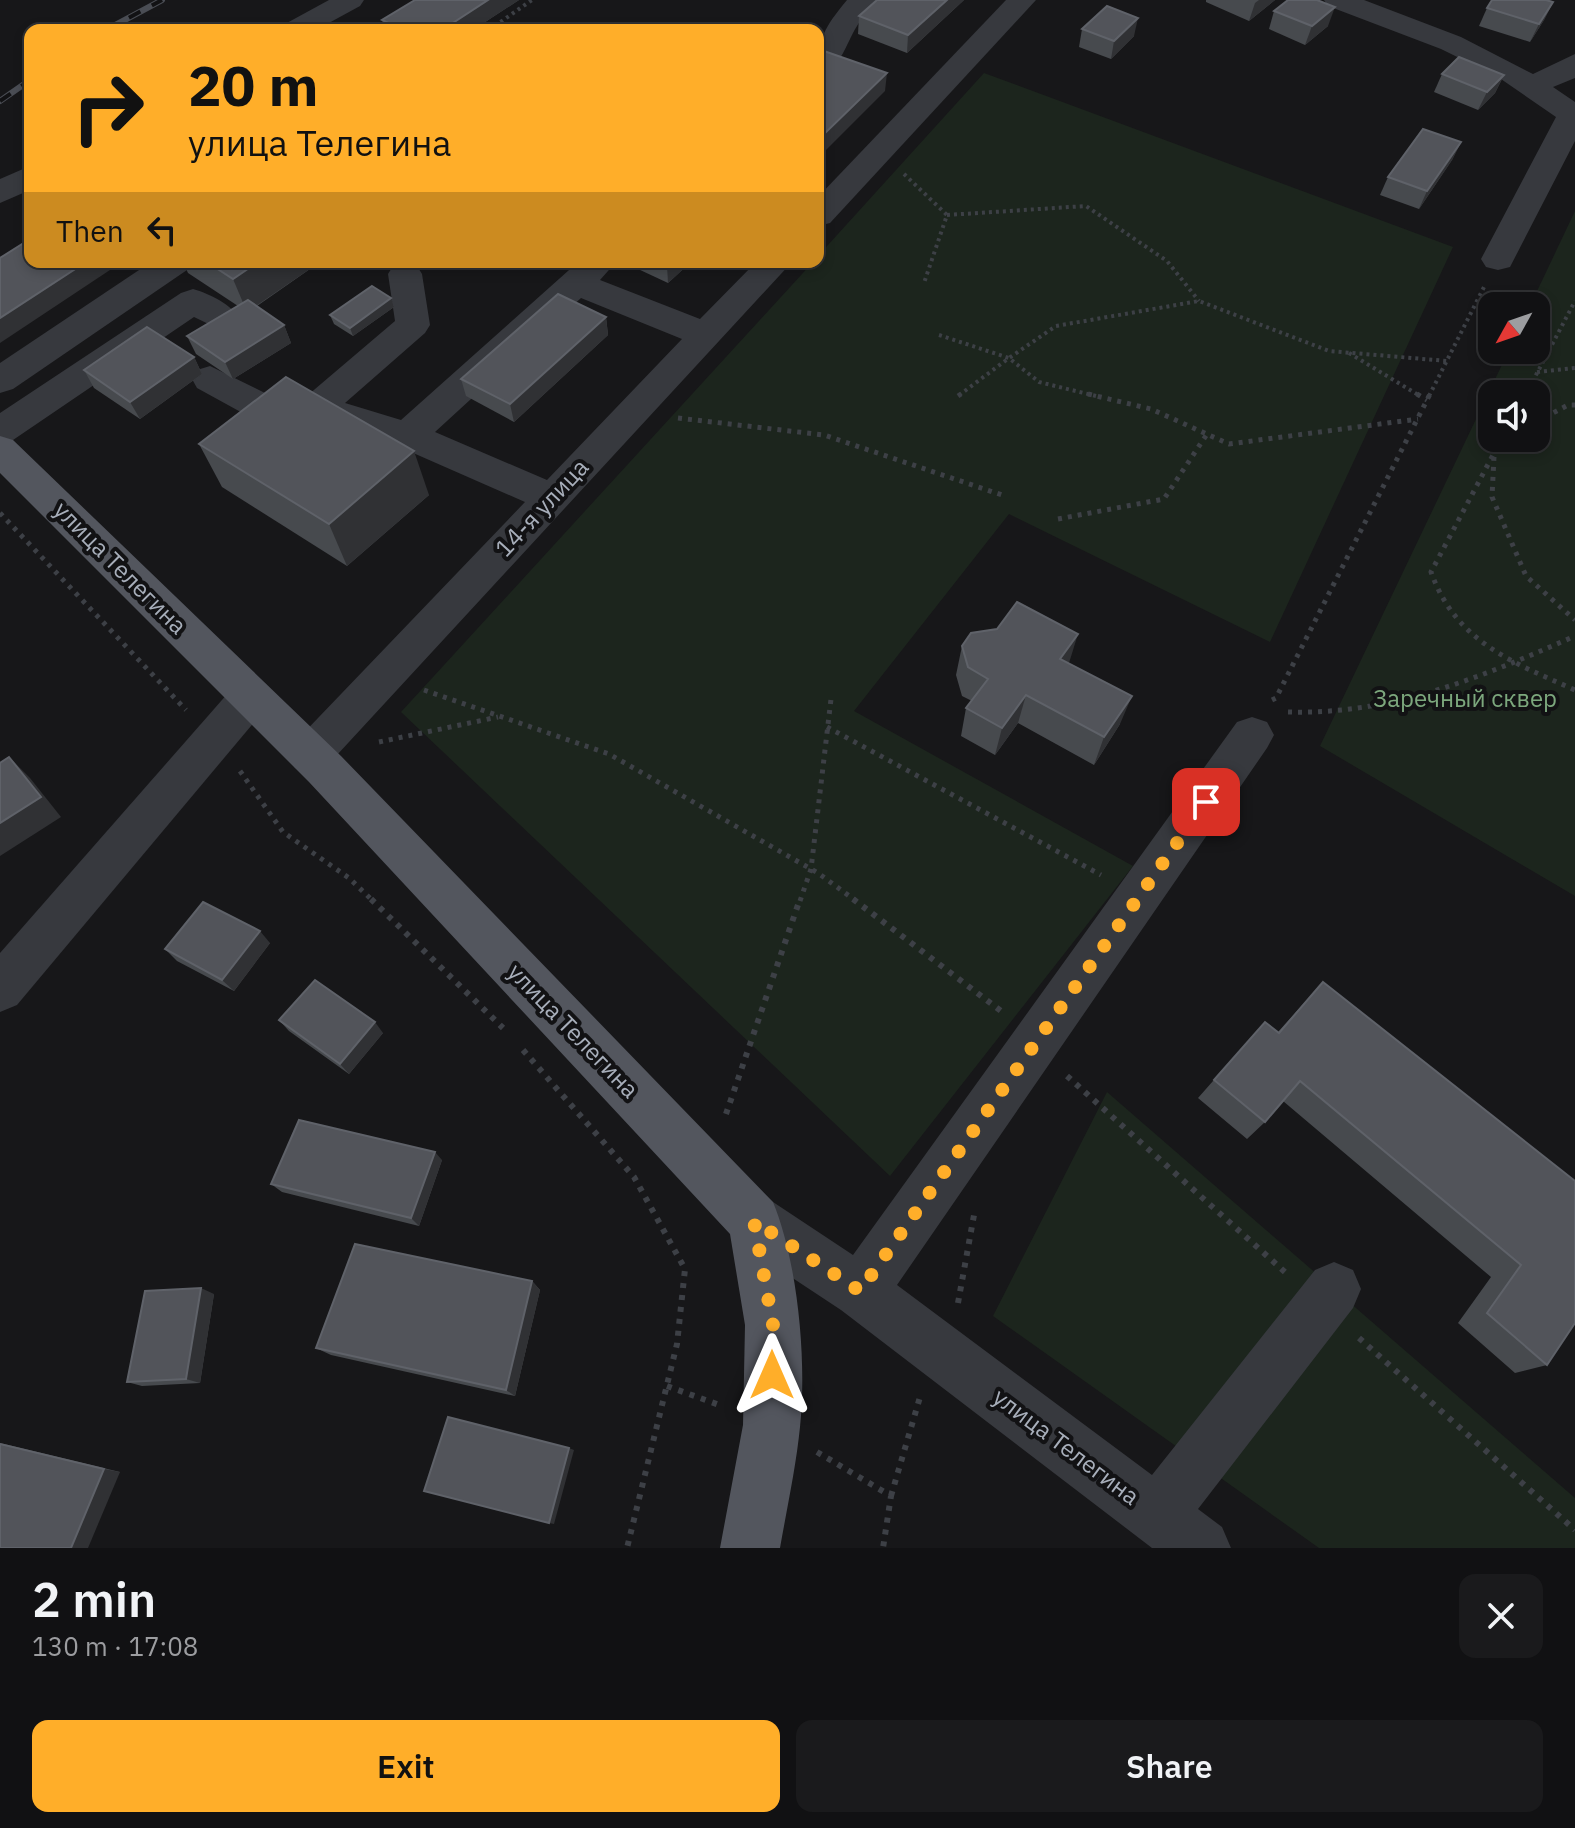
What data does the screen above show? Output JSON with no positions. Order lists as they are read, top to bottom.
{
  "streets": {
    "main road": ["улица Телегина"],
    "street": ["14-я улица"]
  },
  "crossings": [
    ["14-я улица", "улица Телегина"]
  ],
  "parks": ["Заречный сквер"],
  "north": "bottom left",
  "page": {
    "turn": ["20 m", "улица Телегина"],
    "then": "Then",
    "heading": ["2 min", "130 m · 17:08"],
    "buttons": ["Exit", "Share"]
  }
}
